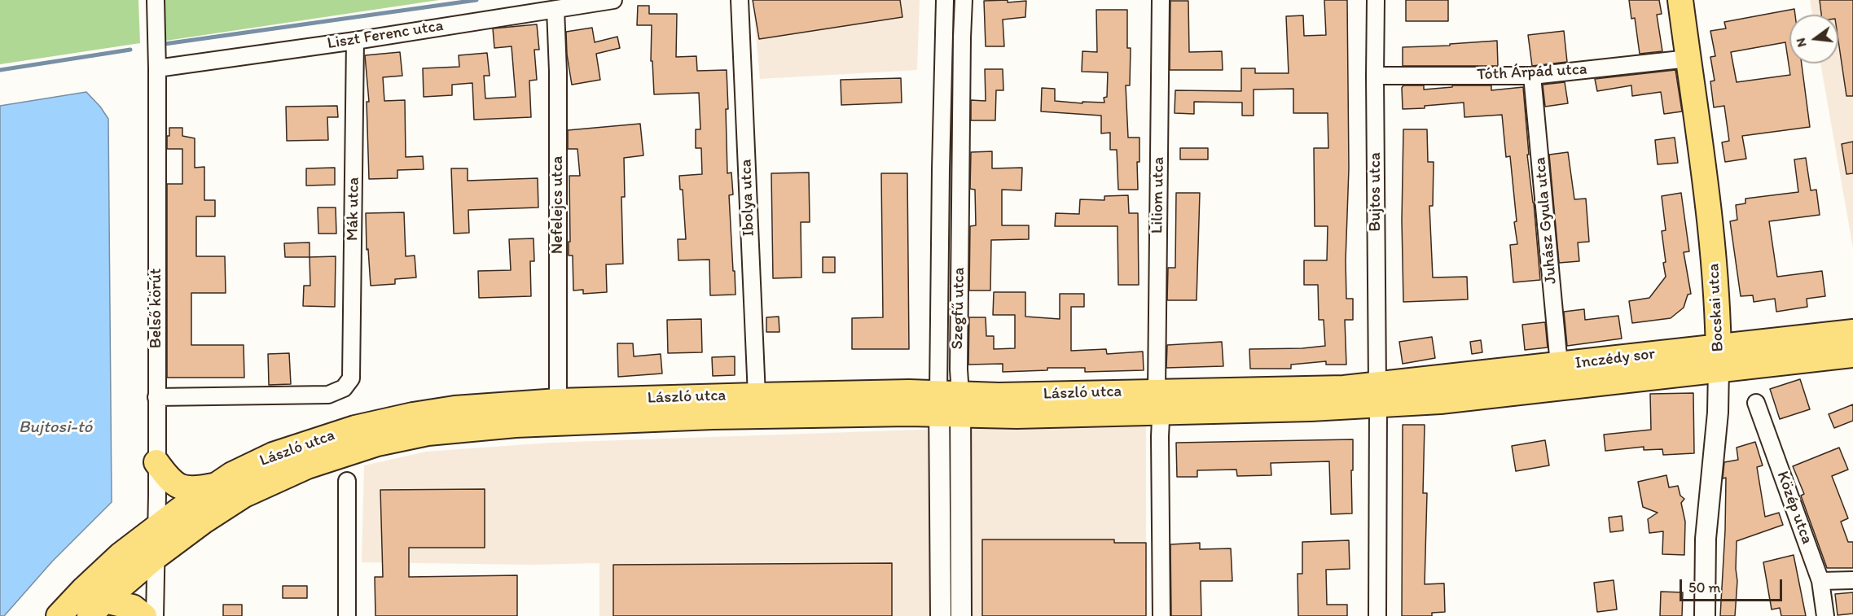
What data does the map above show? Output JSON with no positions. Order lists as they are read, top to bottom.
{
  "streets": {
    "main road": ["Bocskai utca", "Inczédy sor", "László utca"],
    "street": [
      "Liszt Ferenc utca",
      "Tóth Árpád utca",
      "Bujtos utca",
      "Liliom utca",
      "Ibolya utca",
      "Nefelejcs utca",
      "Mák utca",
      "Juhász Gyula utca",
      "Belső körút",
      "Szegfű utca",
      "Közép utca"
    ]
  },
  "crossings": [
    ["Liszt Ferenc utca", "Nefelejcs utca"],
    ["Liszt Ferenc utca", "Mák utca"],
    ["Liszt Ferenc utca", "Belső körút"],
    ["Tóth Árpád utca", "Bujtos utca"],
    ["Tóth Árpád utca", "Juhász Gyula utca"],
    ["Tóth Árpád utca", "Bocskai utca"],
    ["Bujtos utca", "Inczédy sor"],
    ["Bujtos utca", "László utca"],
    ["Liliom utca", "László utca"],
    ["Ibolya utca", "László utca"],
    ["Nefelejcs utca", "László utca"],
    ["Mák utca", "Belső körút"],
    ["Juhász Gyula utca", "Inczédy sor"],
    ["Bocskai utca", "Inczédy sor"],
    ["Belső körút", "László utca"],
    ["Szegfű utca", "László utca"],
    ["Inczédy sor", "László utca"]
  ],
  "water": ["Bujtosi-tó"],
  "scale_bar": "50 m",
  "north": "left"
}
